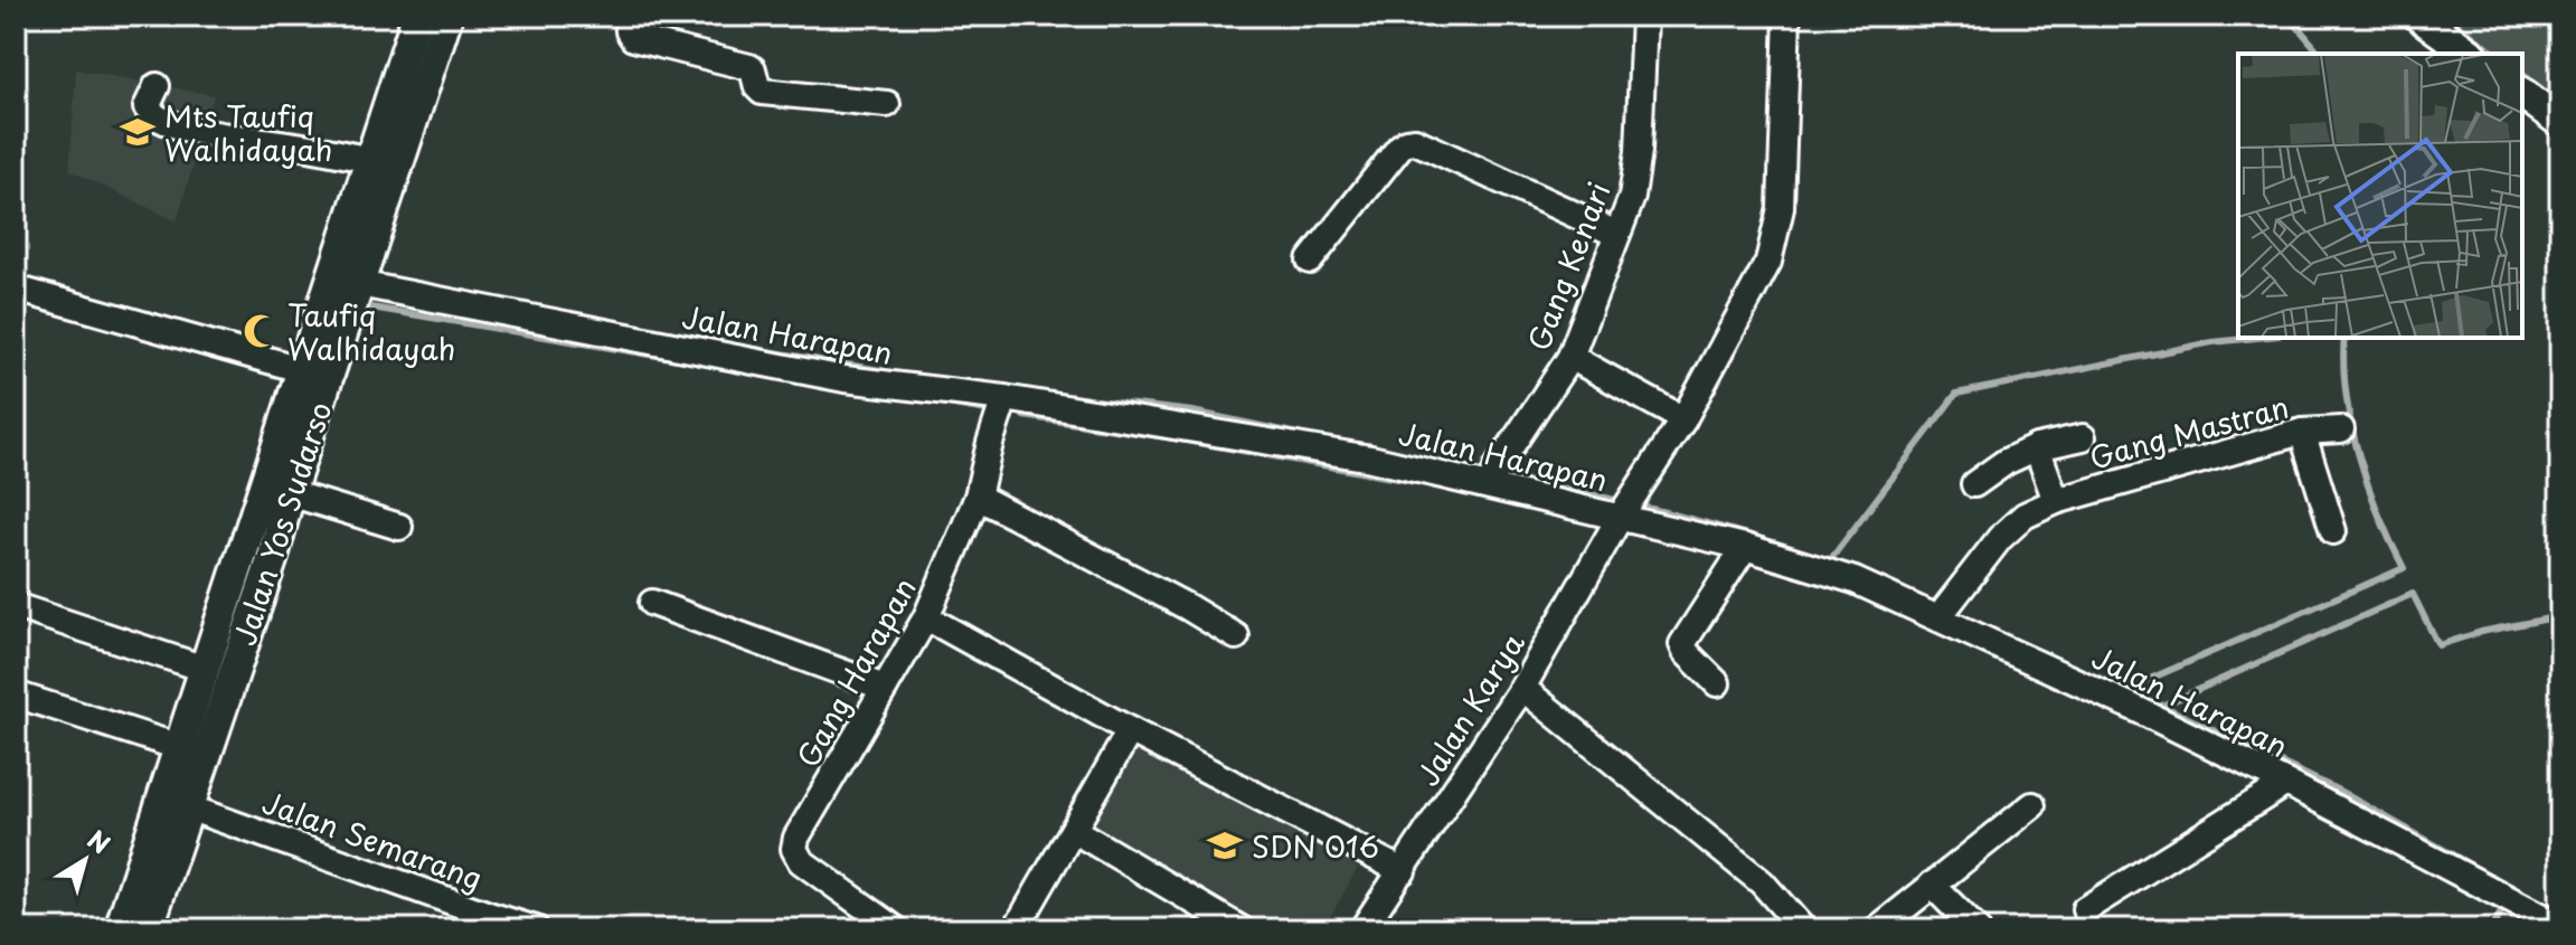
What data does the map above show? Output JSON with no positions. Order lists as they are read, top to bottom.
{
  "streets": {
    "main road": ["Jalan Yos Sudarso"],
    "street": [
      "Gang Kenari",
      "Jalan Harapan",
      "Gang Mastran",
      "Gang Harapan",
      "Jalan Karya",
      "Jalan Semarang"
    ]
  },
  "crossings": [
    ["Gang Kenari", "Jalan Harapan"],
    ["Jalan Harapan", "Gang Mastran"],
    ["Jalan Harapan", "Jalan Yos Sudarso"],
    ["Jalan Harapan", "Gang Harapan"],
    ["Jalan Harapan", "Jalan Karya"],
    ["Jalan Yos Sudarso", "Jalan Semarang"]
  ],
  "places": {
    "school or university": ["Mts Taufiq Walhidayah", "SDN 016"],
    "mosque": ["Taufiq Walhidayah"]
  },
  "north": "top right"
}
